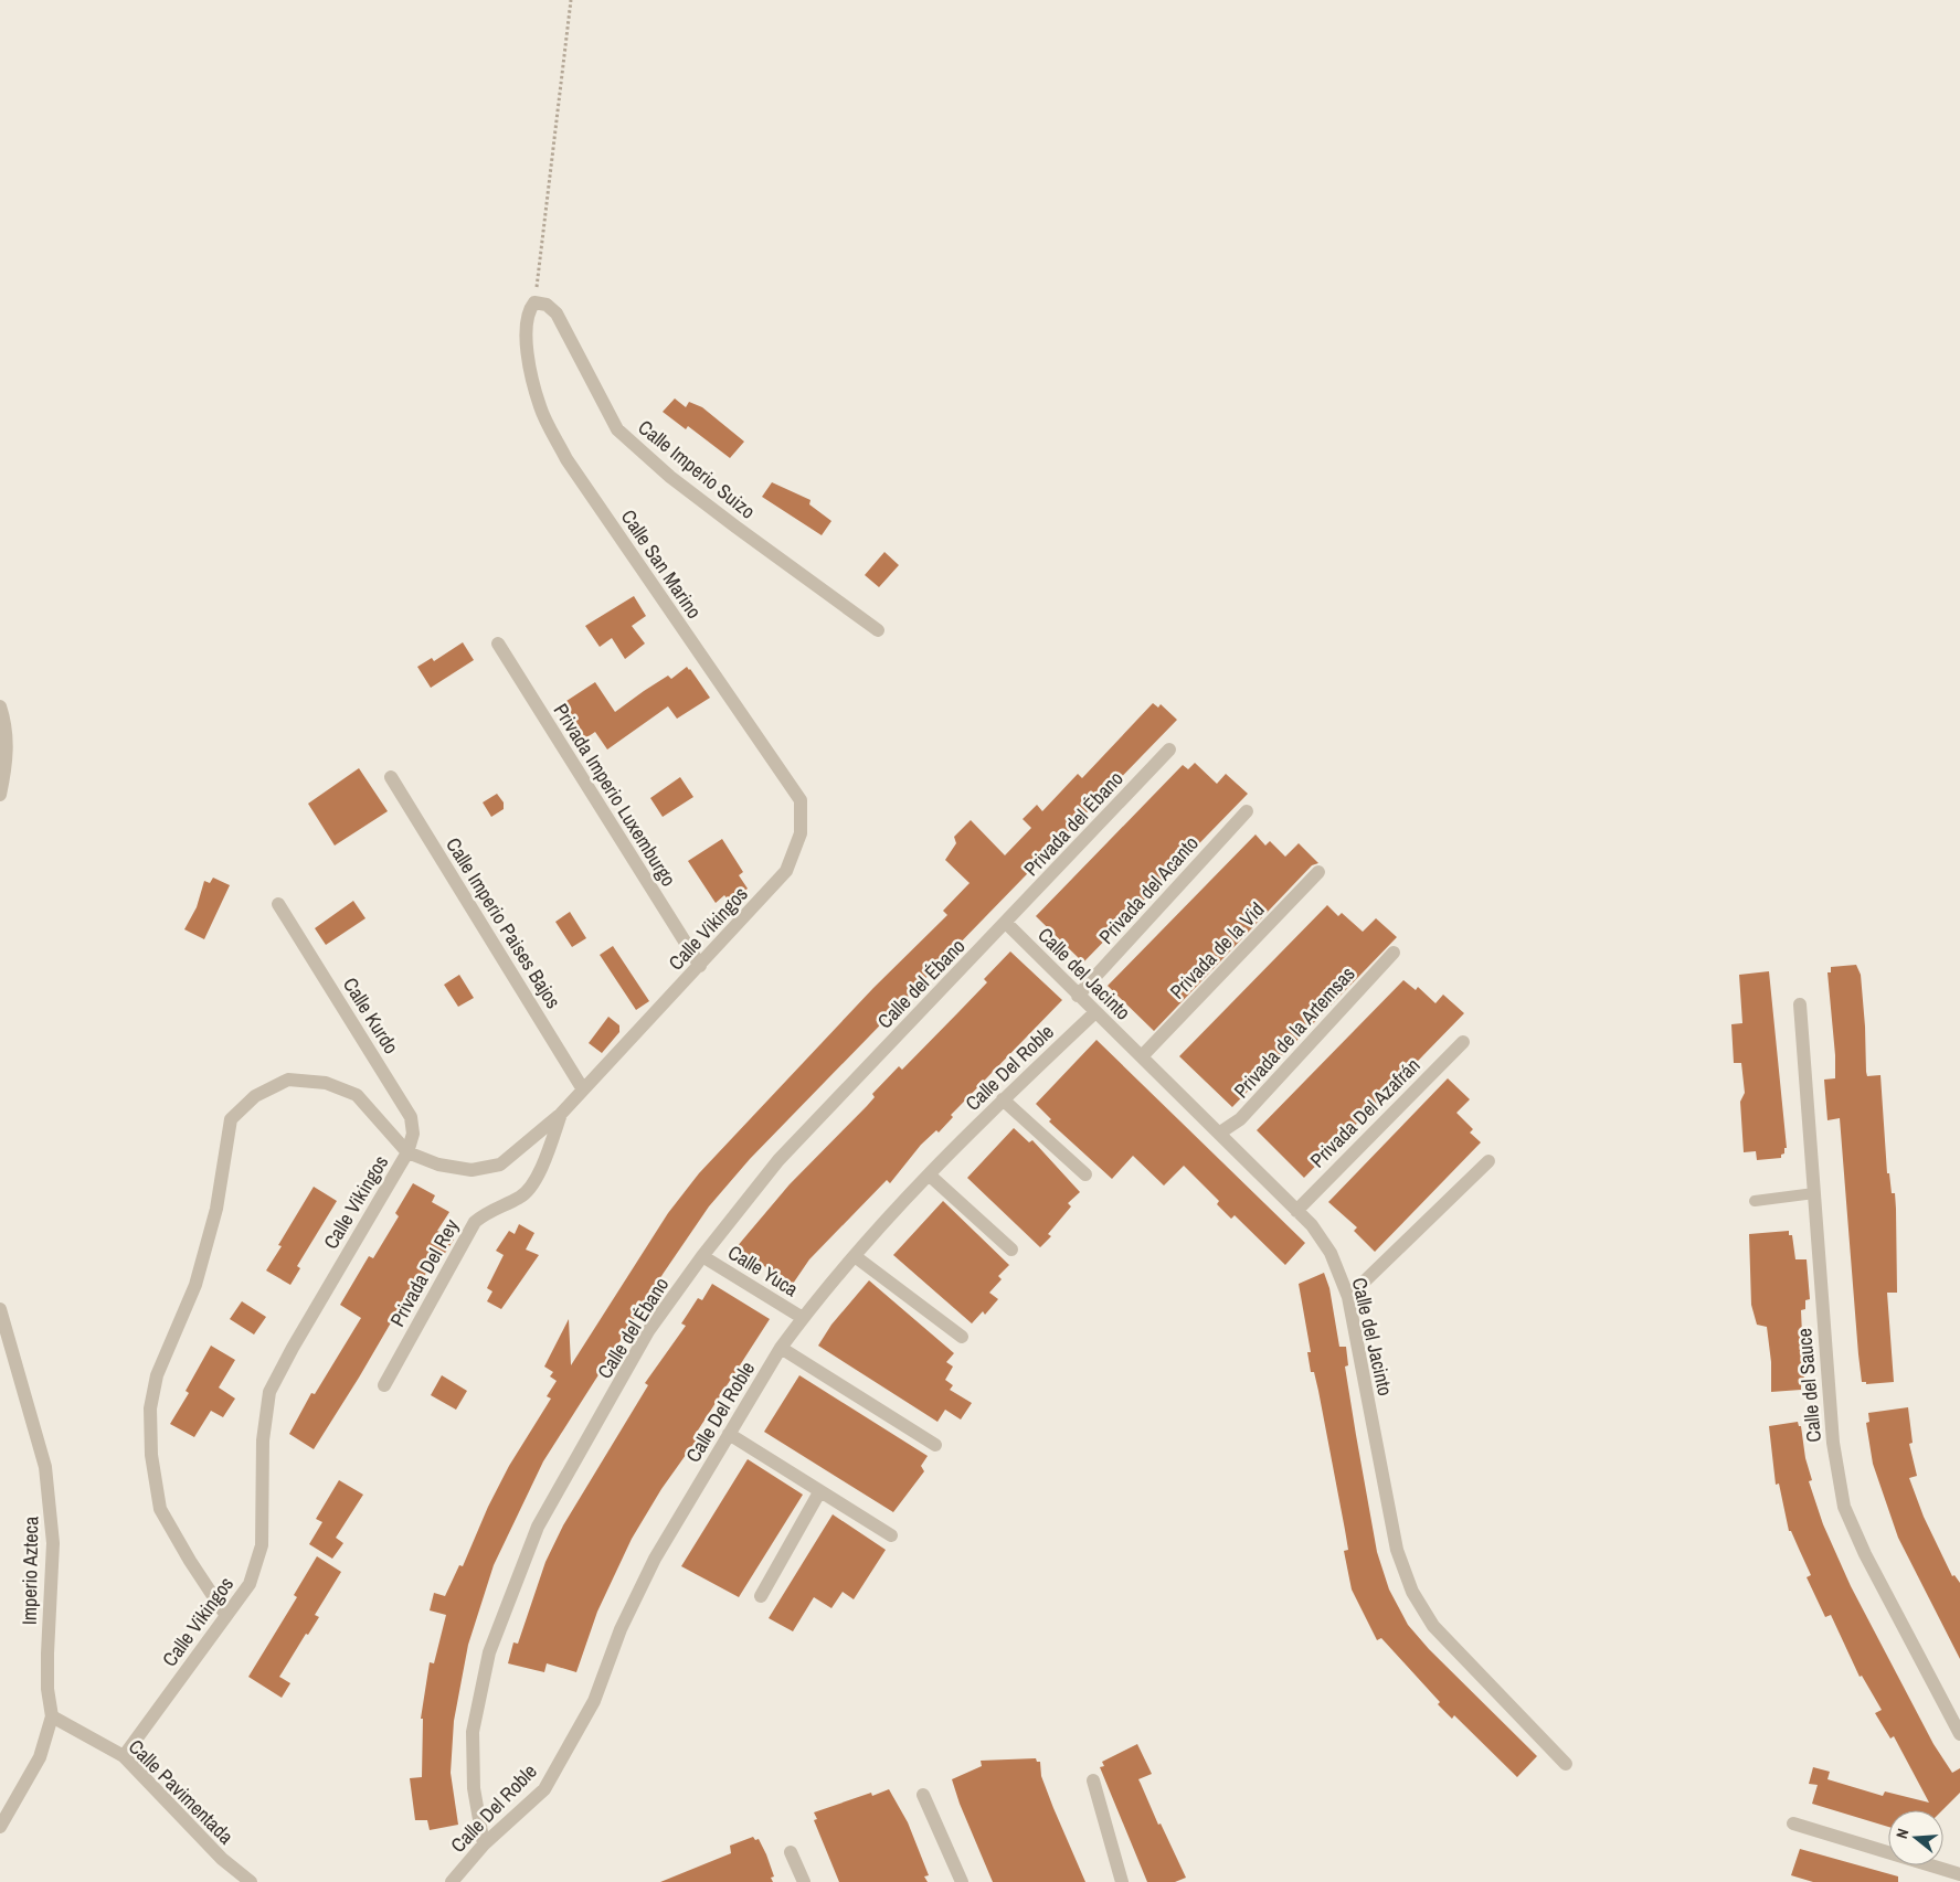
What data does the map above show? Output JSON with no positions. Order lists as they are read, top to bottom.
{
  "streets": {
    "street": [
      "Calle Imperio Suizo",
      "Calle San Marino",
      "Privada Imperio Luxemburgo",
      "Privada del Ébano",
      "Privada del Acanto",
      "Calle Imperio Paises Bajos",
      "Calle Vikingos",
      "Privada de la Vid",
      "Calle del Jacinto",
      "Calle del Ébano",
      "Calle Kurdo",
      "Privada de la Artemsas",
      "Calle Del Roble",
      "Privada Del Azafrán",
      "Calle Yuca",
      "Privada Del Rey",
      "Calle del Sauce",
      "Imperio Azteca",
      "Calle Pavimentada"
    ]
  },
  "crossings": [
    ["Calle Imperio Suizo", "Calle San Marino"],
    ["Calle San Marino", "Calle Vikingos"],
    ["Privada Imperio Luxemburgo", "Calle Vikingos"],
    ["Privada del Ébano", "Calle del Jacinto"],
    ["Privada del Ébano", "Calle del Ébano"],
    ["Privada del Acanto", "Calle del Jacinto"],
    ["Calle Imperio Paises Bajos", "Calle Vikingos"],
    ["Calle Vikingos", "Calle Kurdo"],
    ["Calle Vikingos", "Privada Del Rey"],
    ["Calle Vikingos", "Calle Pavimentada"],
    ["Privada de la Vid", "Calle del Jacinto"],
    ["Calle del Jacinto", "Calle del Ébano"],
    ["Calle del Jacinto", "Privada de la Artemsas"],
    ["Calle del Jacinto", "Calle Del Roble"],
    ["Calle del Jacinto", "Privada Del Azafrán"],
    ["Calle del Ébano", "Calle Del Roble"],
    ["Calle del Ébano", "Calle Yuca"],
    ["Calle Del Roble", "Calle Yuca"],
    ["Imperio Azteca", "Calle Pavimentada"]
  ],
  "north": "left"
}
